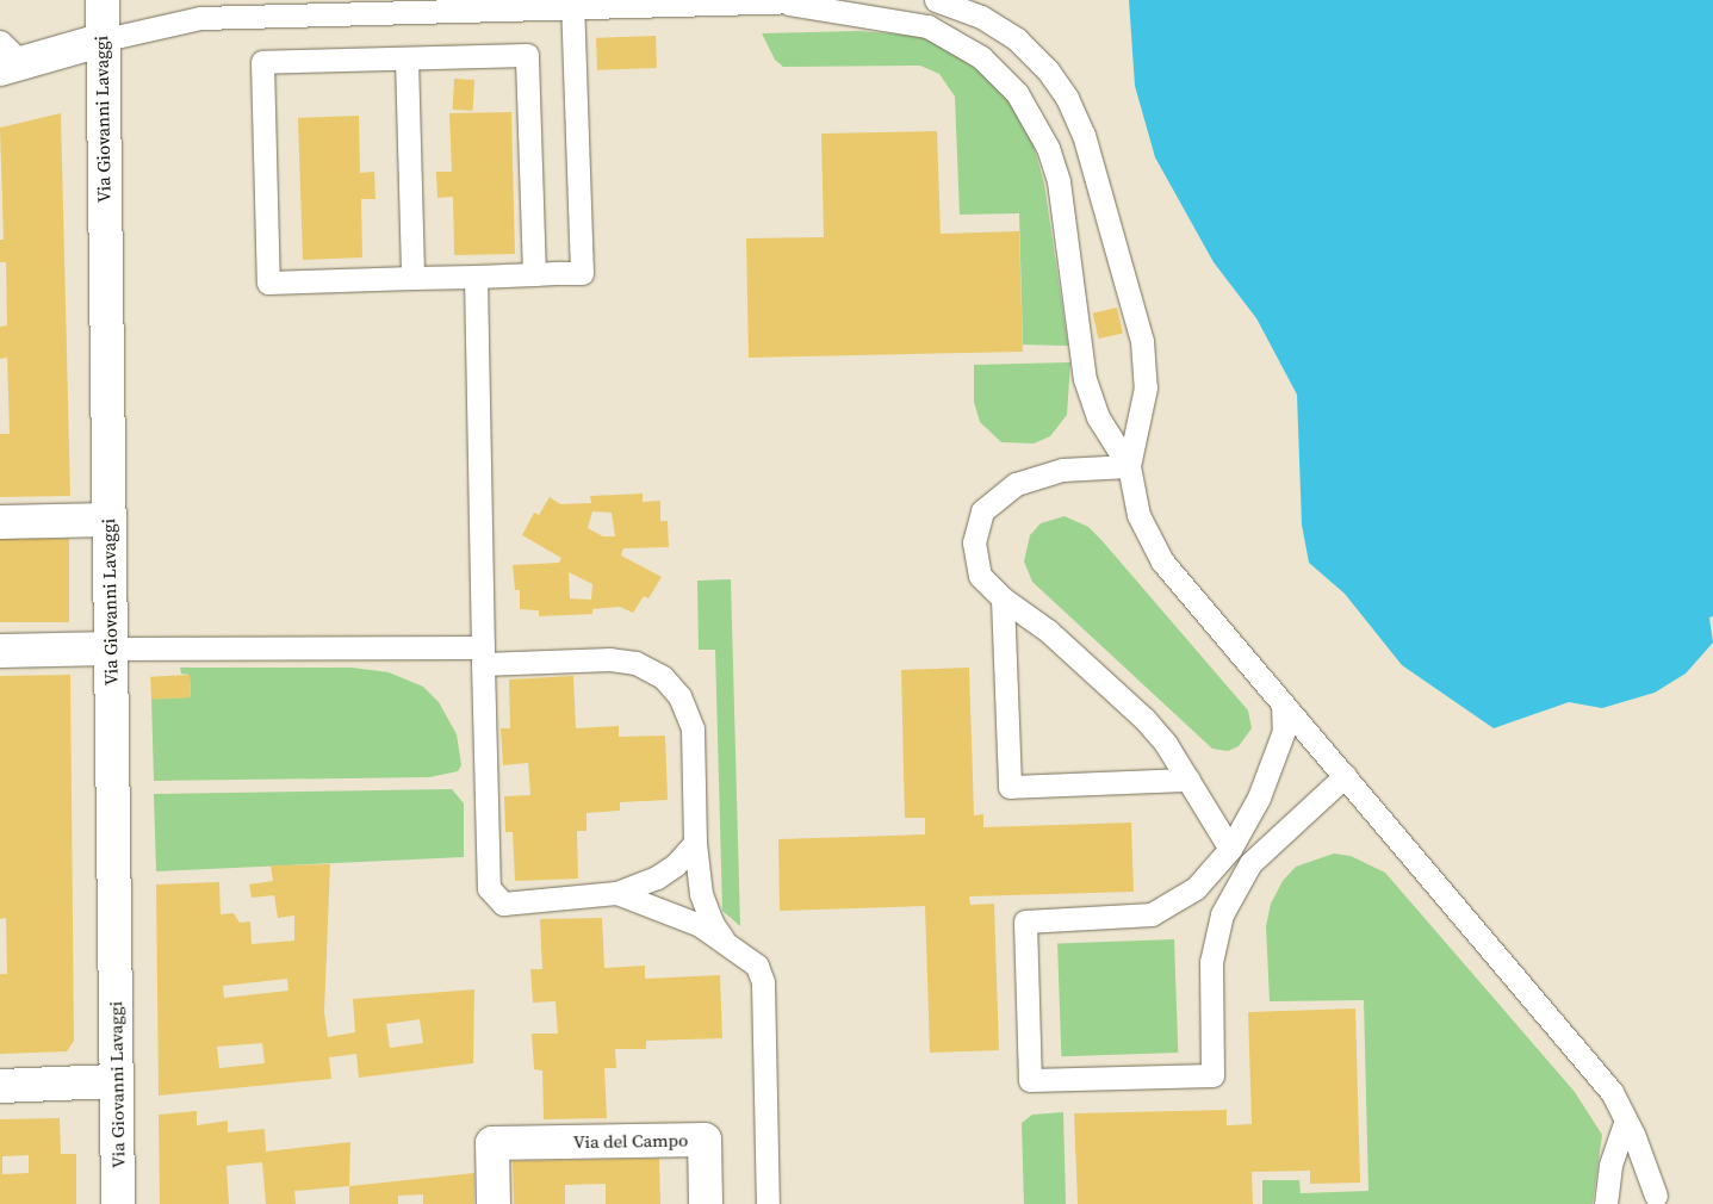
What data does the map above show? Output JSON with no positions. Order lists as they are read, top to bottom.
{
  "streets": {
    "main road": ["Via Giovanni Lavaggi", "Via del Campo"]
  }
}
